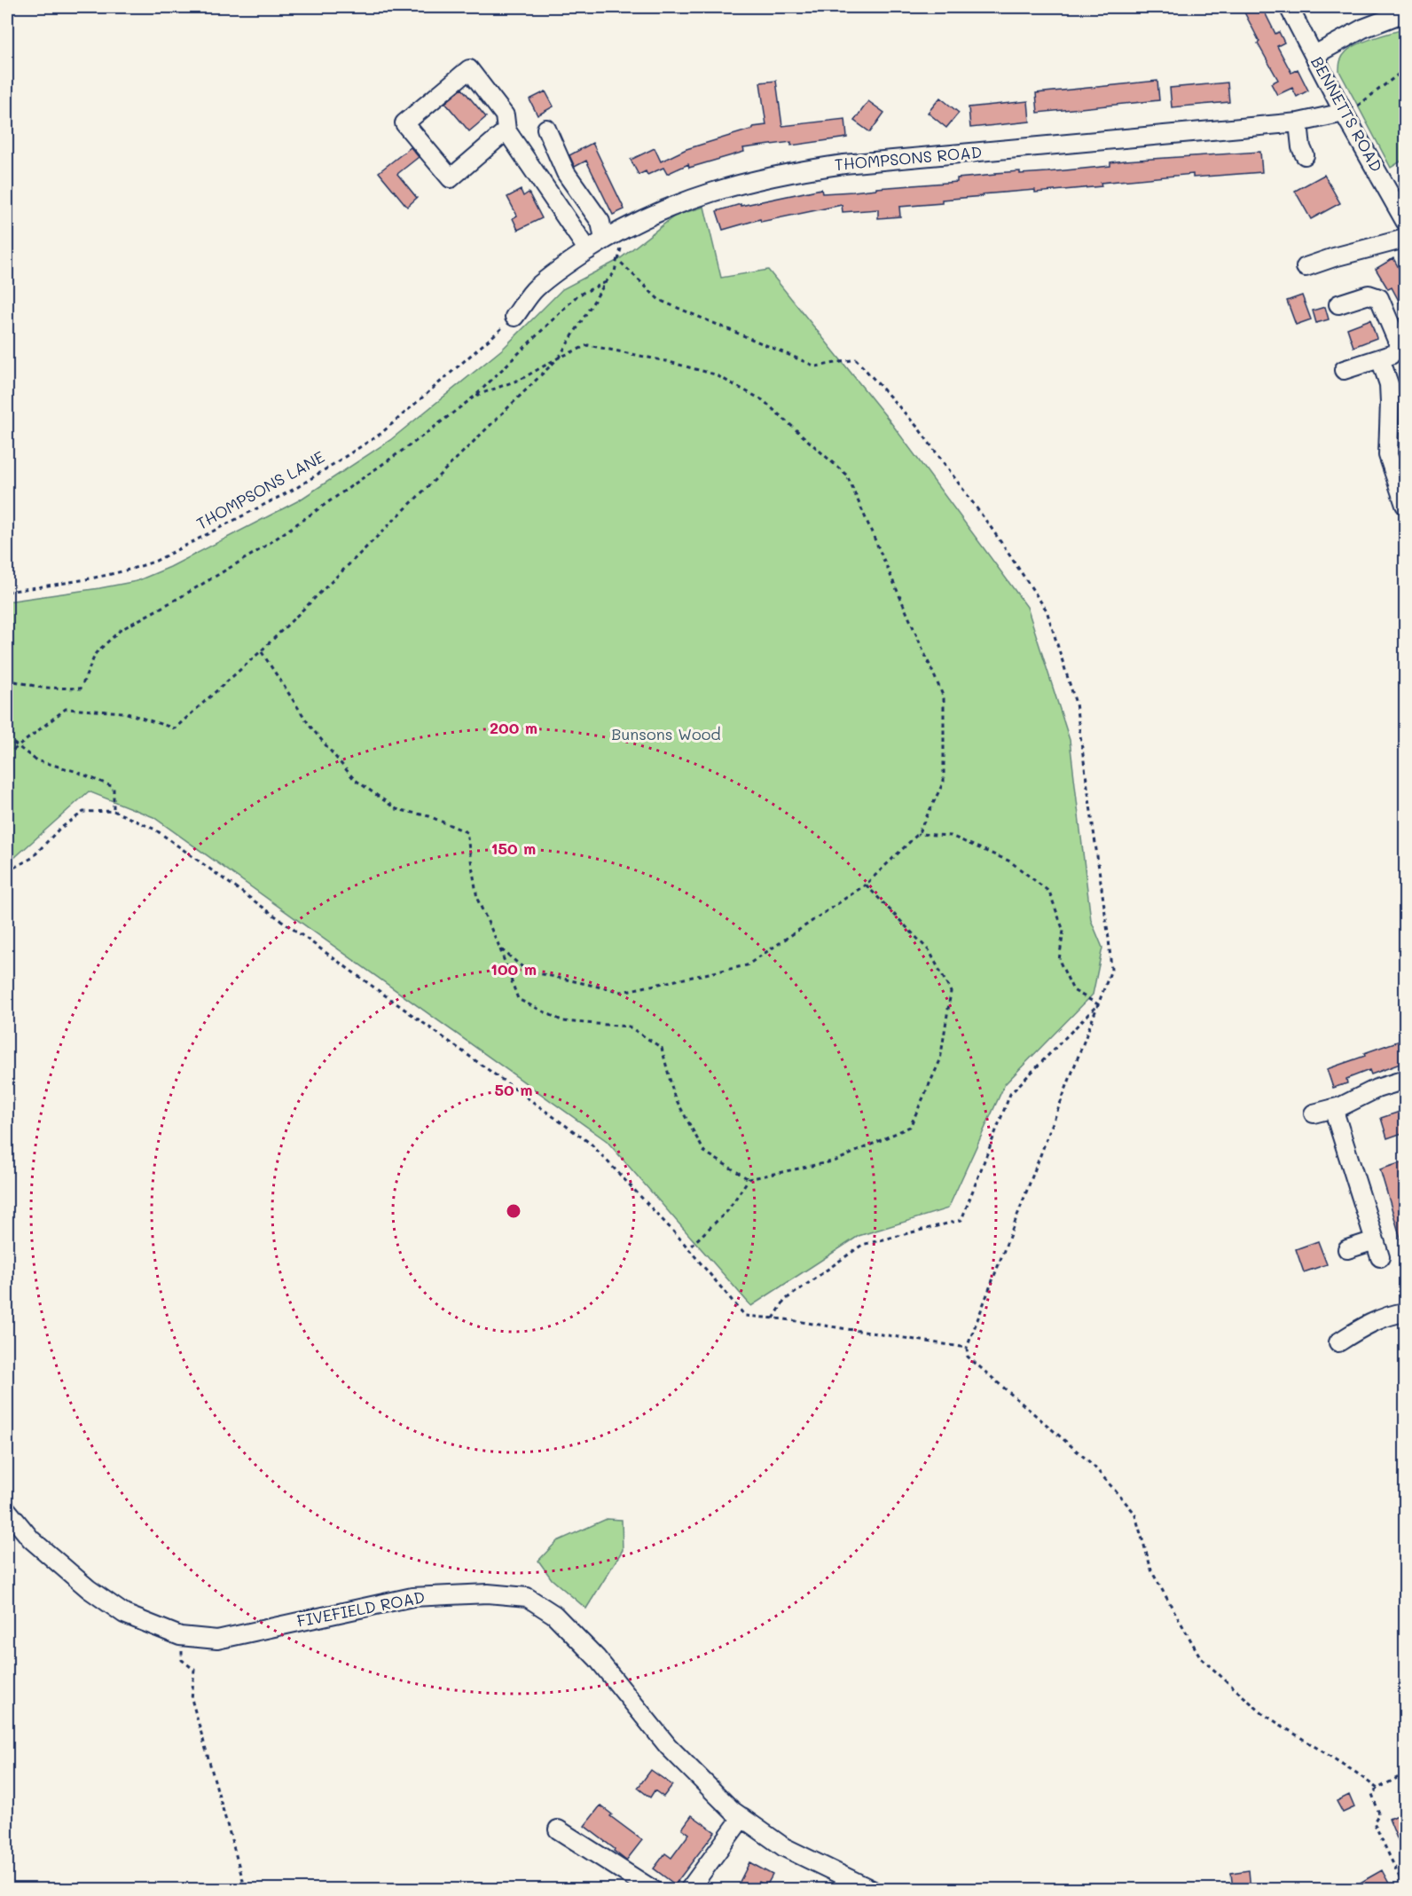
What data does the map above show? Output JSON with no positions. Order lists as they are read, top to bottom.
{
  "streets": {
    "street": ["BENNETTS ROAD", "THOMPSONS ROAD", "FIVEFIELD ROAD"],
    "path": ["THOMPSONS LANE"]
  },
  "crossings": [
    ["BENNETTS ROAD", "THOMPSONS ROAD"],
    ["THOMPSONS ROAD", "THOMPSONS LANE"]
  ],
  "parks": ["Bunsons Wood"],
  "rings": [
    "200 m",
    "150 m",
    "100 m",
    "50 m"
  ]
}
